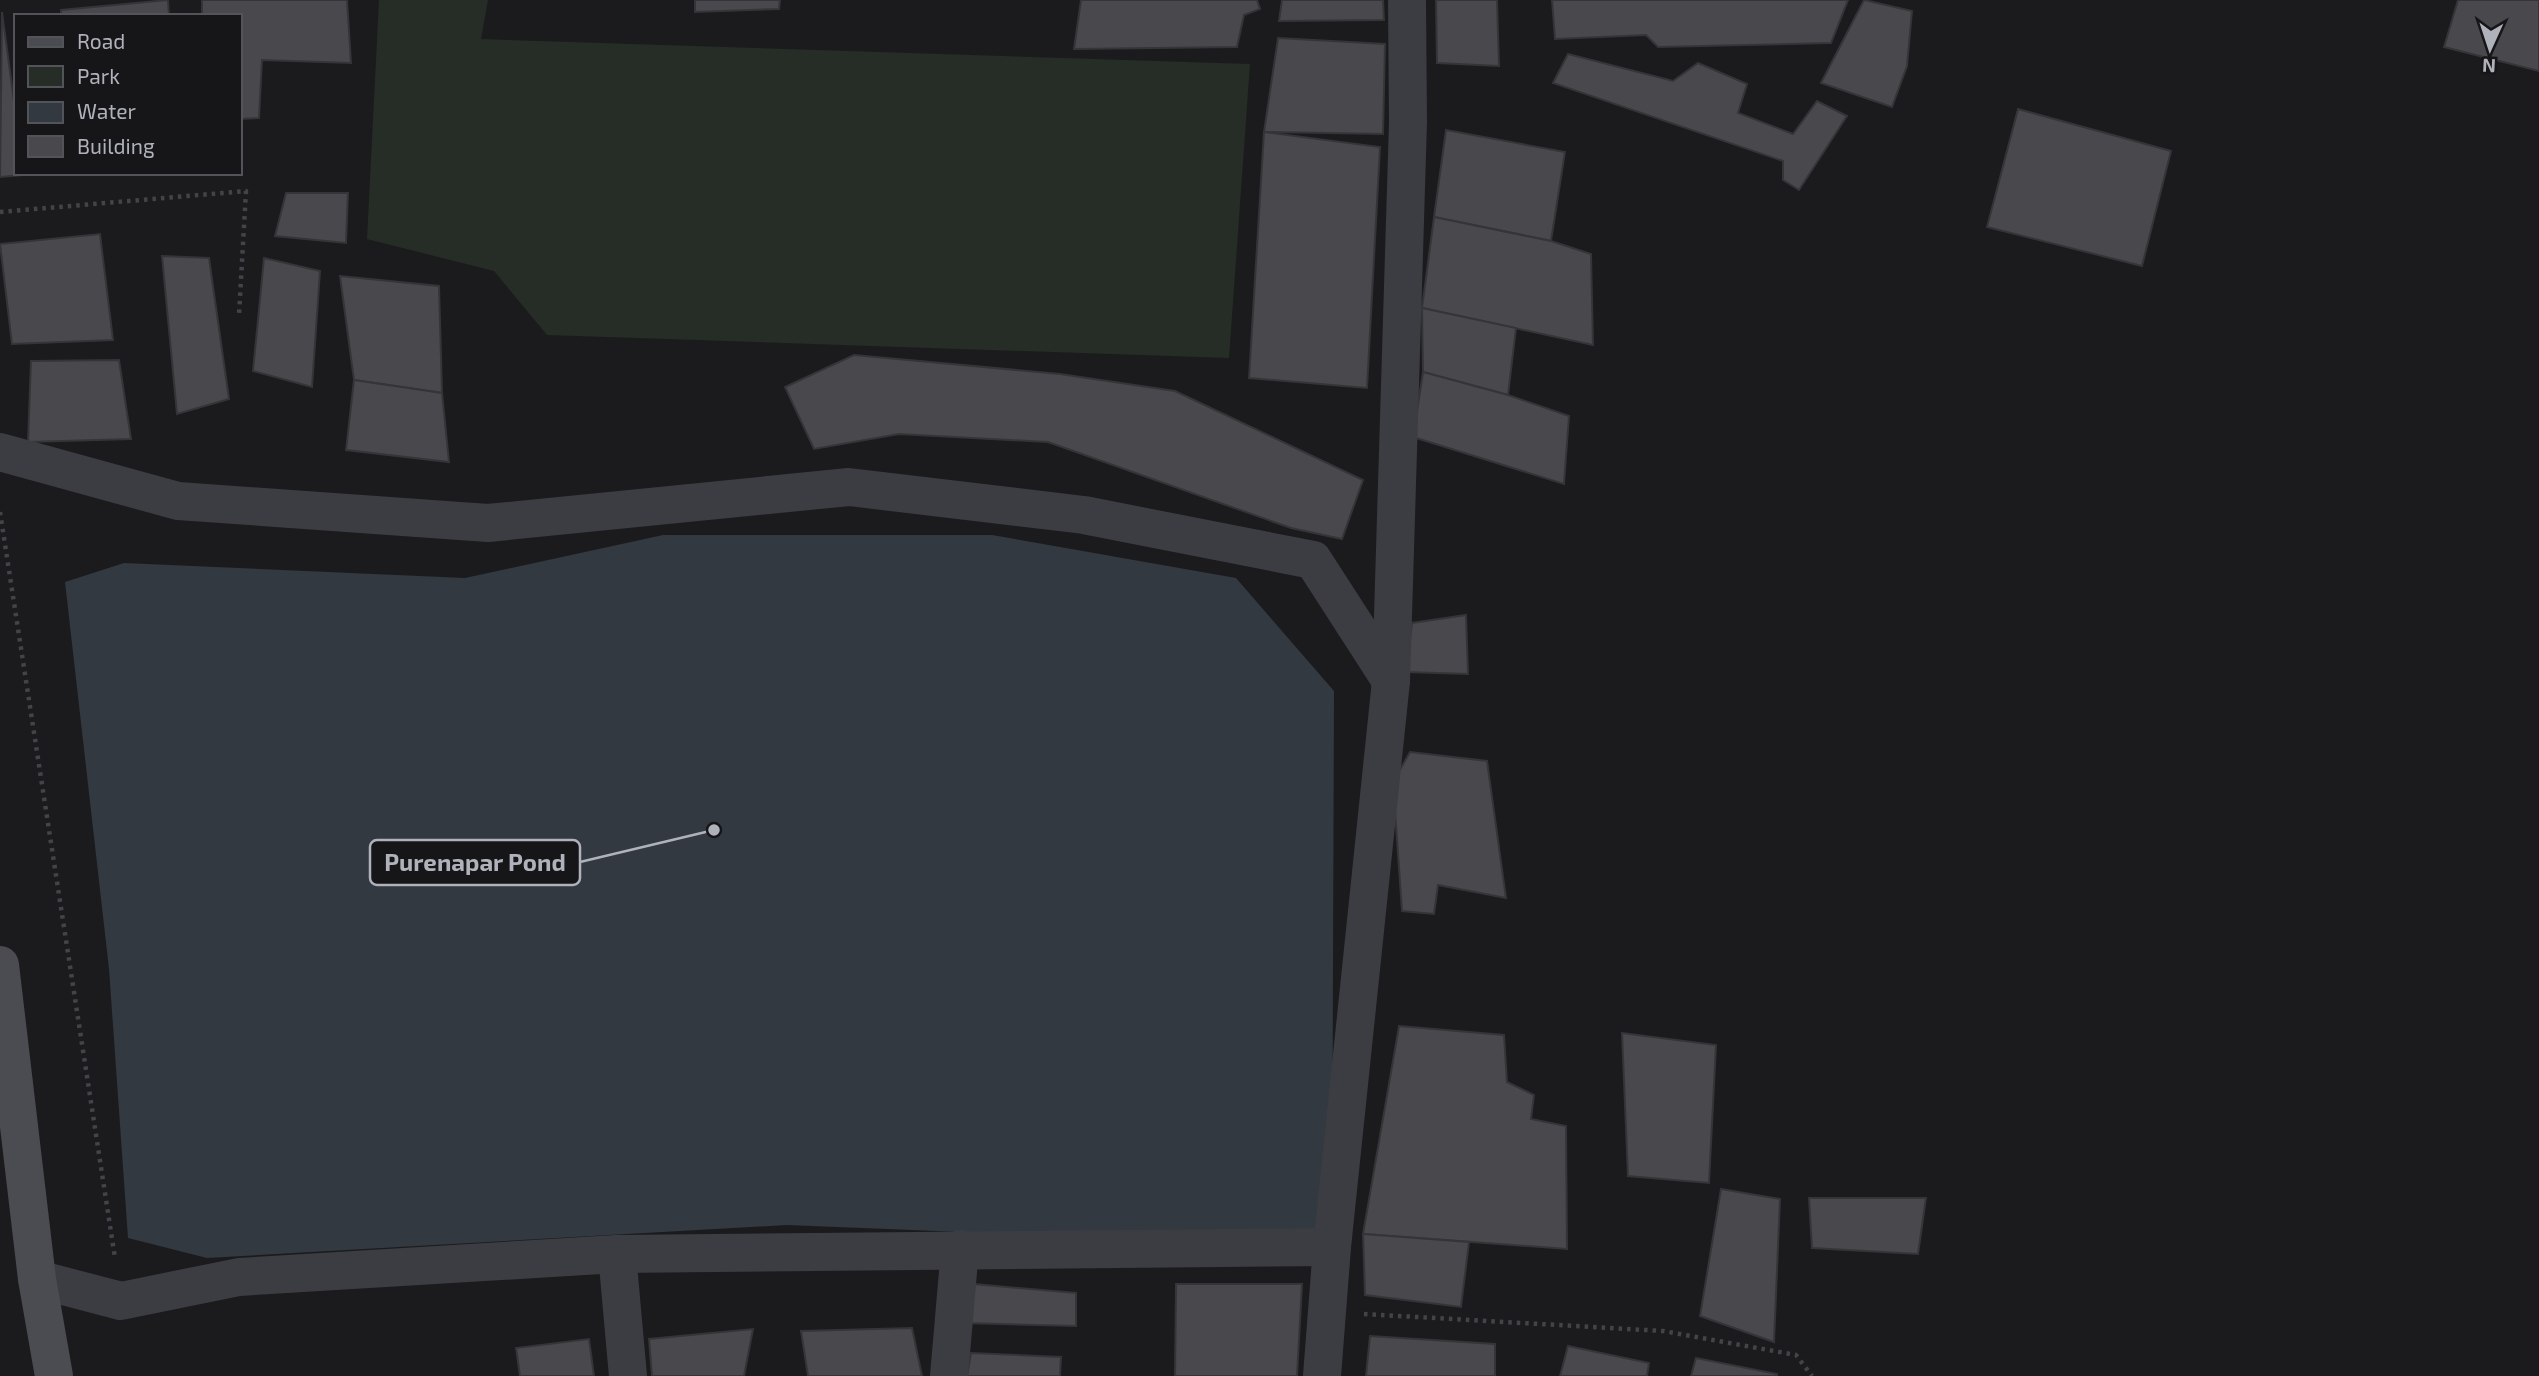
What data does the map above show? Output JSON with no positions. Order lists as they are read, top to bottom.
{
  "places": ["Purenapar Pond"],
  "legend": [
    "Road",
    "Park",
    "Water",
    "Building"
  ],
  "north": "bottom"
}
